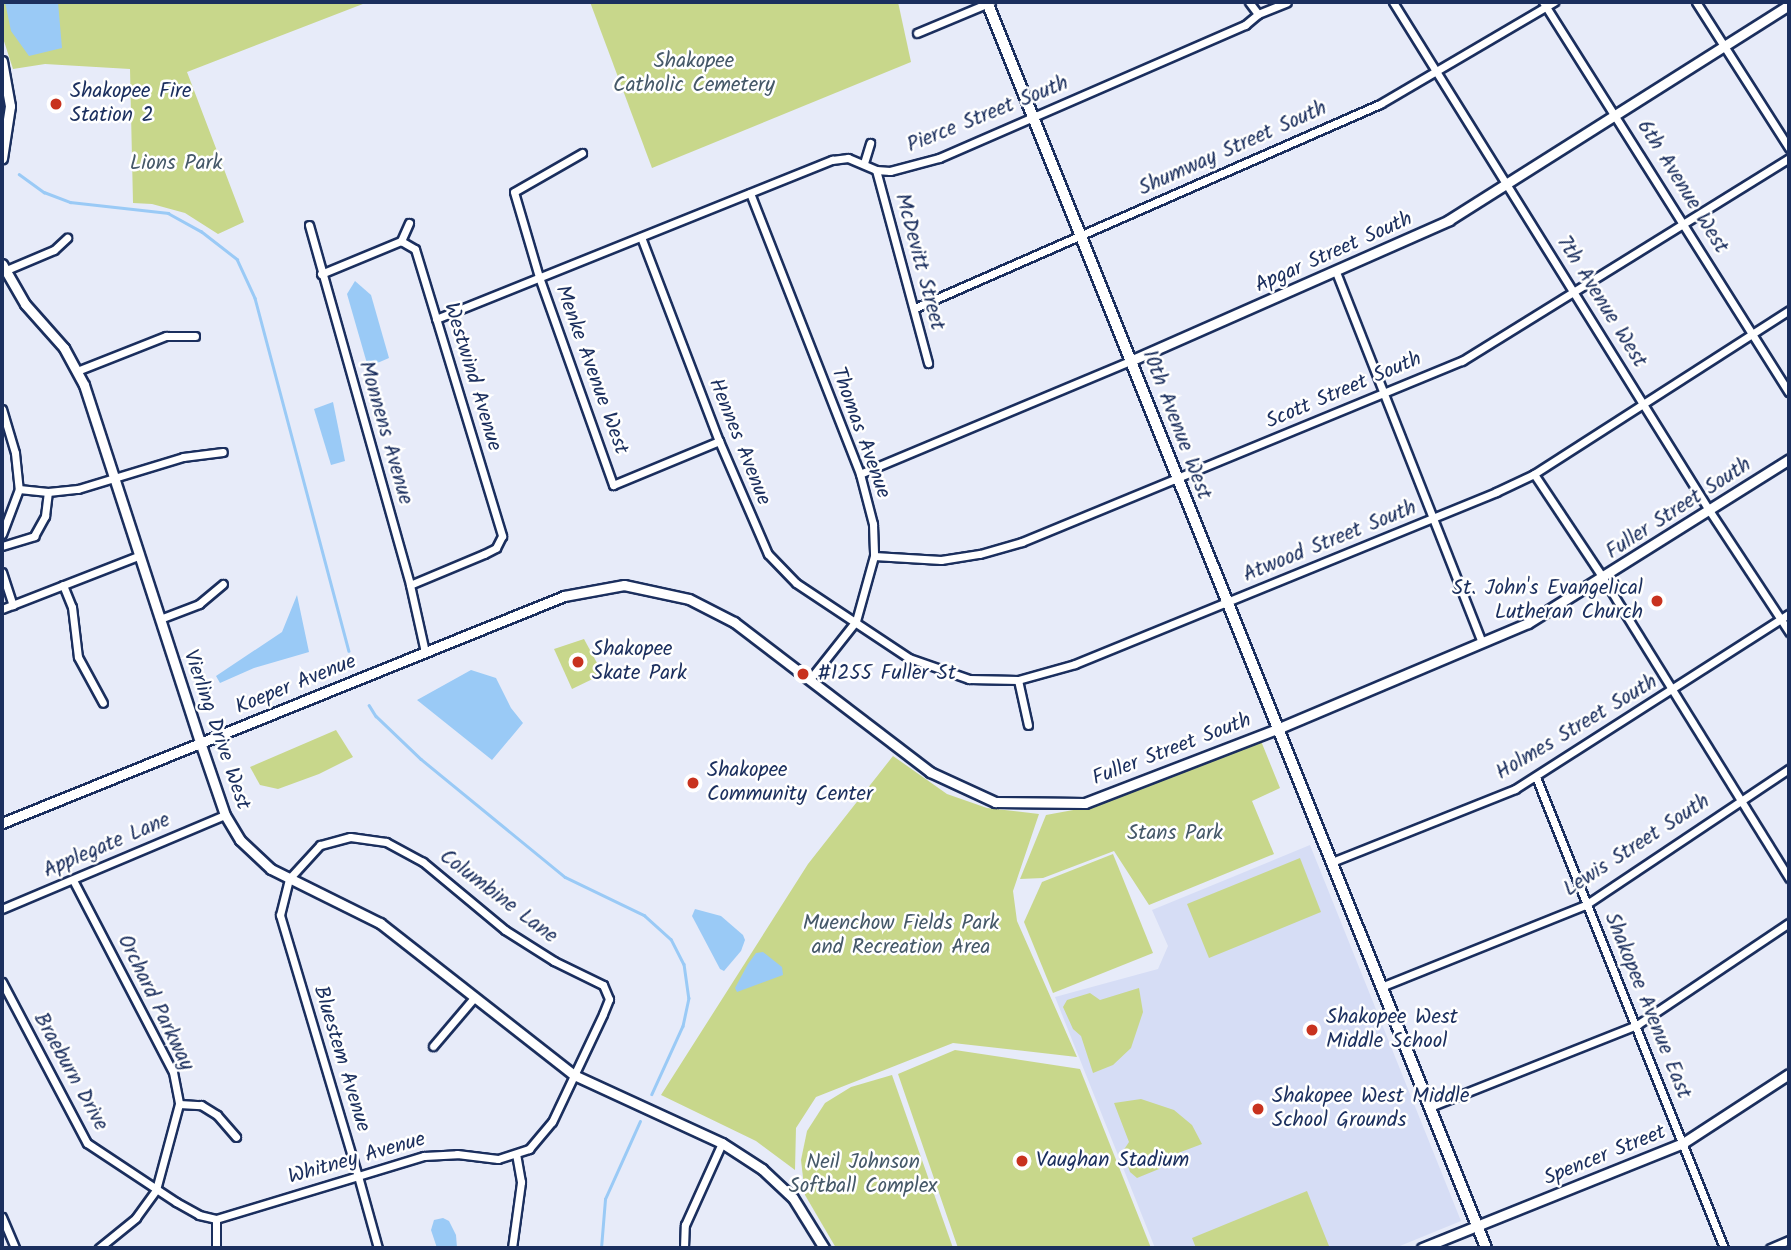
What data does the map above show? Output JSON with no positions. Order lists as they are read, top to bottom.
{
  "streets": {
    "main road": ["10th Avenue West"],
    "street": [
      "Pierce Street South",
      "Shumway Street South",
      "6th Avenue West",
      "Apgar Street South",
      "McDevitt Street",
      "7th Avenue West",
      "Menke Avenue West",
      "Westwind Avenue",
      "Scott Street South",
      "Monnens Avenue",
      "Thomas Avenue",
      "Hennes Avenue",
      "Fuller Street South",
      "Atwood Street South",
      "Koeper Avenue",
      "Holmes Street South",
      "Vierling Drive West",
      "Applegate Lane",
      "Lewis Street South",
      "Columbine Lane",
      "Orchard Parkway",
      "Shakopee Avenue East",
      "Bluestem Avenue",
      "Braeburn Drive",
      "Spencer Street",
      "Whitney Avenue"
    ]
  },
  "crossings": [
    ["Pierce Street South", "McDevitt Street"],
    ["Pierce Street South", "10th Avenue West"],
    ["Shumway Street South", "6th Avenue West"],
    ["Shumway Street South", "McDevitt Street"],
    ["Shumway Street South", "7th Avenue West"],
    ["Shumway Street South", "10th Avenue West"],
    ["6th Avenue West", "Apgar Street South"],
    ["6th Avenue West", "Scott Street South"],
    ["6th Avenue West", "Atwood Street South"],
    ["Apgar Street South", "7th Avenue West"],
    ["Apgar Street South", "10th Avenue West"],
    ["Apgar Street South", "Thomas Avenue"],
    ["7th Avenue West", "Scott Street South"],
    ["7th Avenue West", "Fuller Street South"],
    ["7th Avenue West", "Atwood Street South"],
    ["7th Avenue West", "Holmes Street South"],
    ["Menke Avenue West", "Hennes Avenue"],
    ["Westwind Avenue", "Monnens Avenue"],
    ["Scott Street South", "10th Avenue West"],
    ["Scott Street South", "Thomas Avenue"],
    ["10th Avenue West", "Fuller Street South"],
    ["10th Avenue West", "Atwood Street South"],
    ["10th Avenue West", "Holmes Street South"],
    ["10th Avenue West", "Lewis Street South"],
    ["10th Avenue West", "Spencer Street"],
    ["Monnens Avenue", "Koeper Avenue"],
    ["Thomas Avenue", "Hennes Avenue"],
    ["Thomas Avenue", "Fuller Street South"],
    ["Thomas Avenue", "Atwood Street South"],
    ["Hennes Avenue", "Atwood Street South"],
    ["Fuller Street South", "Koeper Avenue"],
    ["Koeper Avenue", "Vierling Drive West"],
    ["Holmes Street South", "Shakopee Avenue East"],
    ["Vierling Drive West", "Applegate Lane"],
    ["Vierling Drive West", "Columbine Lane"],
    ["Vierling Drive West", "Bluestem Avenue"],
    ["Applegate Lane", "Orchard Parkway"],
    ["Lewis Street South", "Shakopee Avenue East"],
    ["Columbine Lane", "Bluestem Avenue"],
    ["Orchard Parkway", "Braeburn Drive"],
    ["Shakopee Avenue East", "Spencer Street"],
    ["Bluestem Avenue", "Whitney Avenue"]
  ],
  "parks": [
    "Shakopee Catholic Cemetery",
    "Lions Park",
    "Stans Park",
    "Muenchow Fields Park and Recreation Area",
    "Neil Johnson Softball Complex"
  ],
  "places": [
    "Shakopee Fire Station 2",
    "St. John's Evangelical Lutheran Church",
    "Shakopee Skate Park",
    "#1255 Fuller St",
    "Shakopee Community Center",
    "Shakopee West Middle School",
    "Shakopee West Middle School Grounds",
    "Vaughan Stadium"
  ]
}
